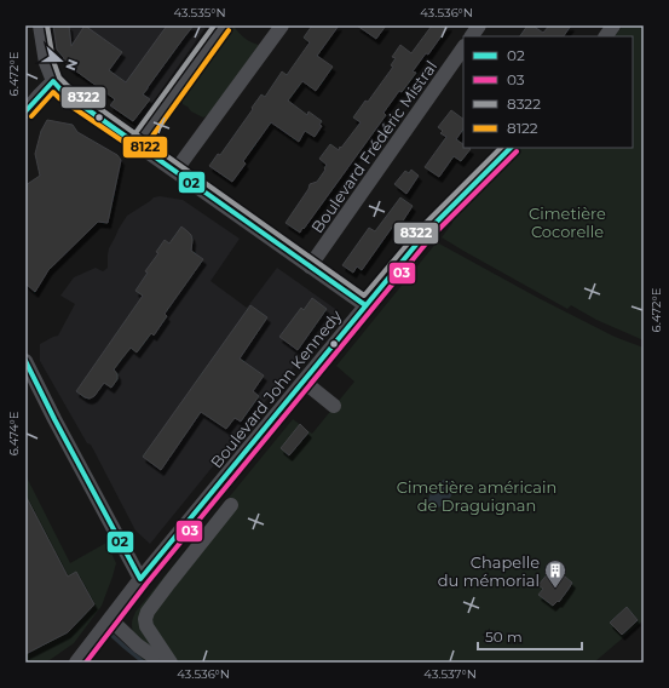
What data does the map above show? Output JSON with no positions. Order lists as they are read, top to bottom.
{
  "streets": {
    "street": ["Boulevard Frédéric Mistral", "Boulevard John Kennedy"]
  },
  "parks": ["Cimetière Cocorelle", "Cimetière américain de Draguignan"],
  "places": {
    "building": ["Chapelle du mémorial"]
  },
  "lines": [
    "transit line 8322",
    "transit line 8122",
    "transit line 02",
    "transit line 03"
  ],
  "legend": [
    "02",
    "03",
    "8322",
    "8122"
  ],
  "scale_bar": "50 m",
  "north": "right",
  "coordinates": [
    "43.535°N",
    "43.536°N",
    "6.472°E",
    "6.474°E",
    "43.537°N"
  ]
}
